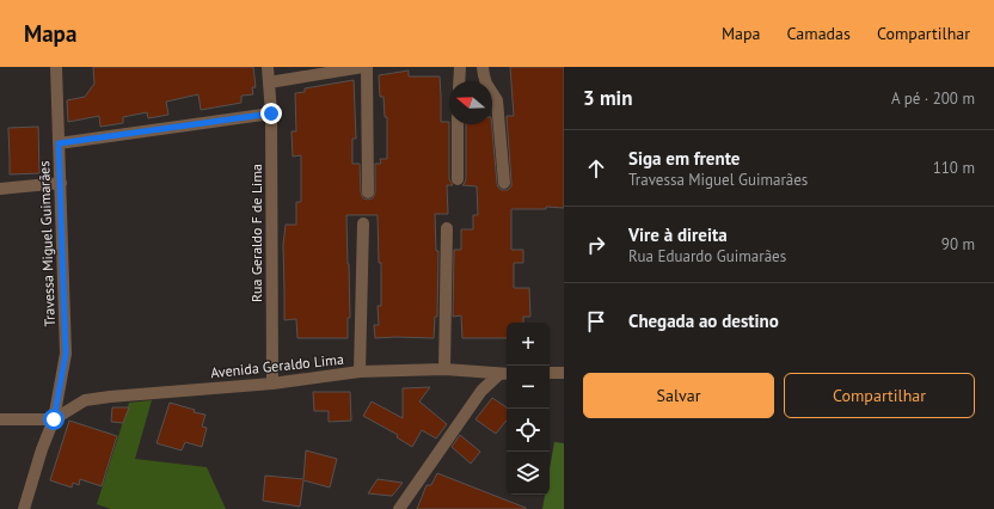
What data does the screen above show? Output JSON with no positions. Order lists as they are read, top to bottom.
{
  "streets": {
    "street": ["Rua Geraldo F de Lima", "Travessa Miguel Guimarães", "Avenida Geraldo Lima"]
  },
  "crossings": [
    ["Rua Geraldo F de Lima", "Avenida Geraldo Lima"],
    ["Travessa Miguel Guimarães", "Avenida Geraldo Lima"]
  ],
  "north": "left",
  "page": {
    "header": "Mapa",
    "nav": ["Mapa", "Camadas", "Compartilhar"],
    "heading": ["3 min", "A pé · 200 m"],
    "list": [
      ["Siga em frente", "Travessa Miguel Guimarães", "110 m"],
      ["Vire à direita", "Rua Eduardo Guimarães", "90 m"],
      "Chegada ao destino"
    ],
    "map_buttons": ["+", "−"],
    "buttons": ["Salvar", "Compartilhar"]
  }
}
